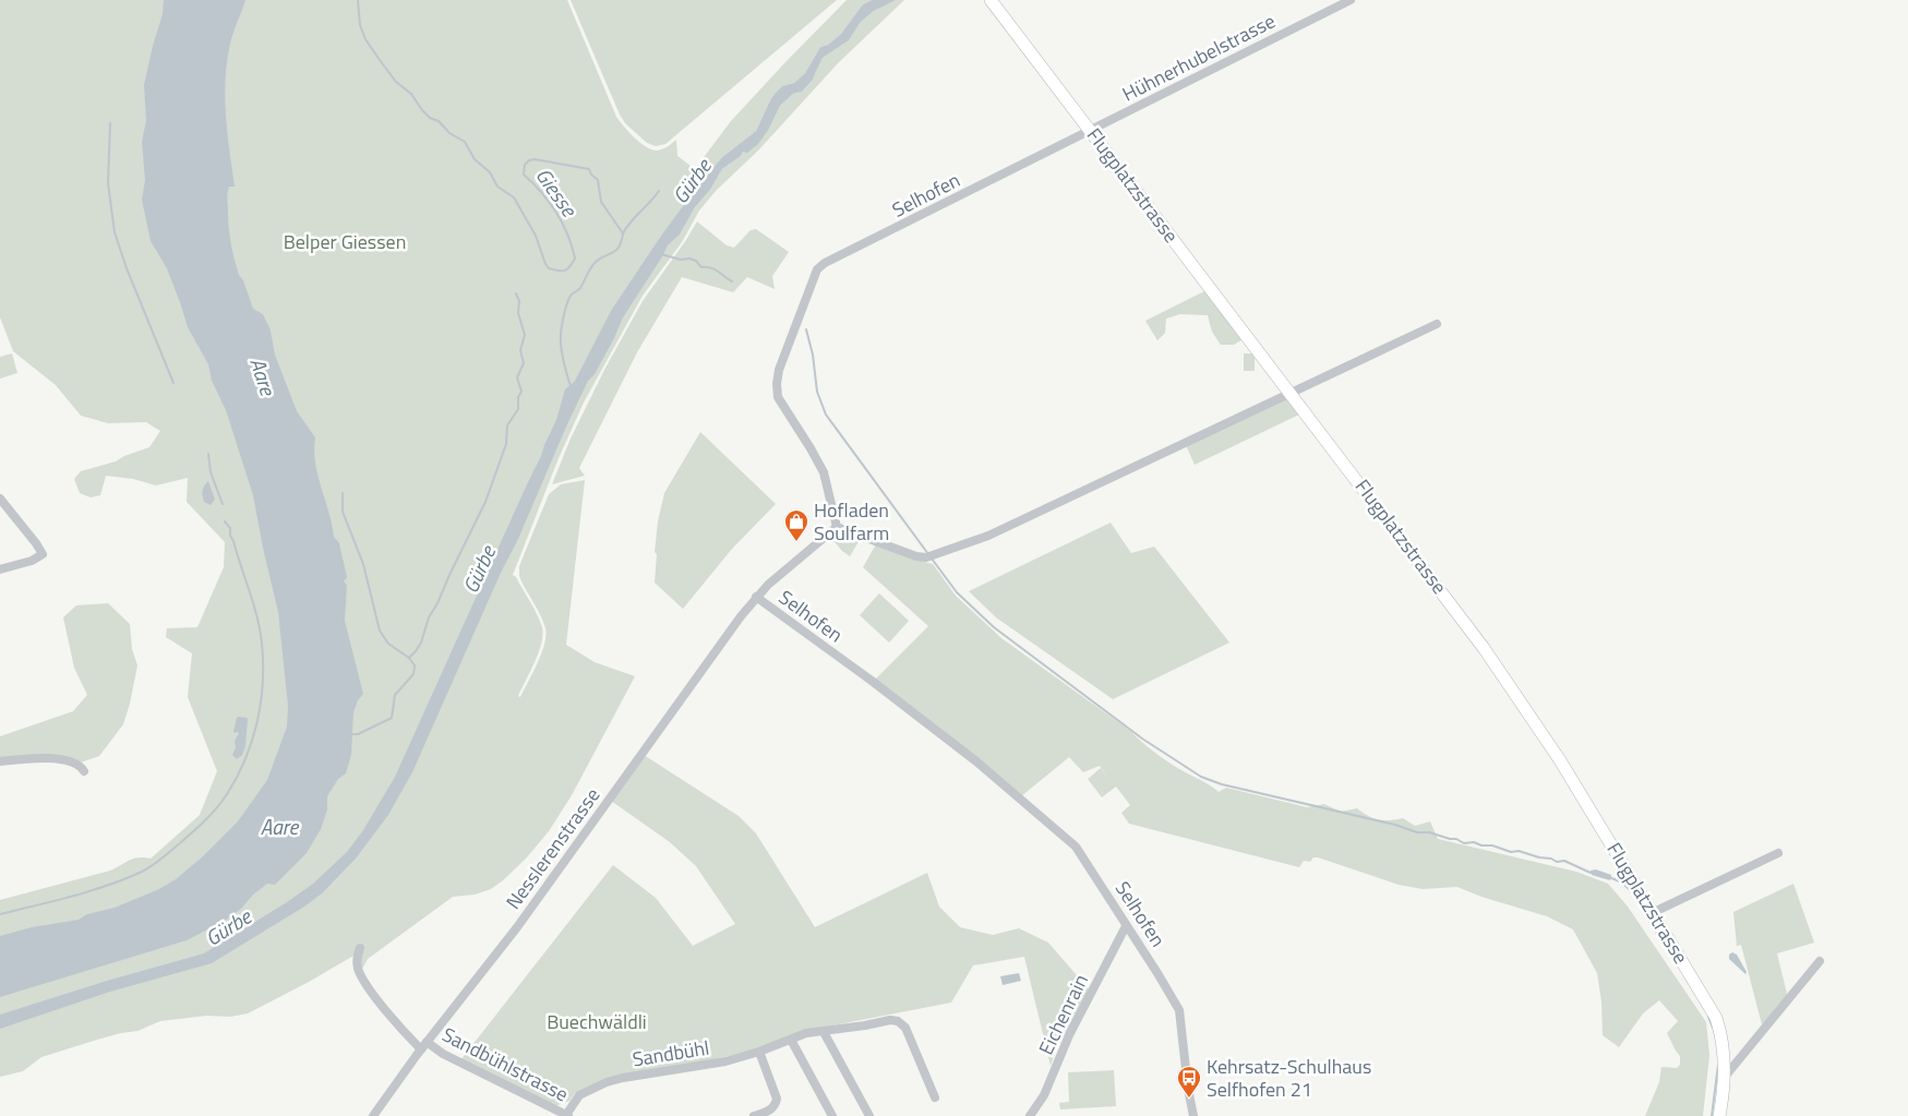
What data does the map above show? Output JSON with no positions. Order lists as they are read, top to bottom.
{
  "streets": {
    "street": [
      "Hühnerhubelstrasse",
      "Flugplatzstrasse",
      "Selhofen",
      "Nesslerenstrasse",
      "Eichenrain",
      "Sandbühl",
      "Sandbühlstrasse"
    ]
  },
  "crossings": [
    ["Hühnerhubelstrasse", "Flugplatzstrasse"],
    ["Hühnerhubelstrasse", "Selhofen"],
    ["Flugplatzstrasse", "Selhofen"],
    ["Selhofen", "Nesslerenstrasse"],
    ["Selhofen", "Eichenrain"],
    ["Nesslerenstrasse", "Sandbühlstrasse"],
    ["Sandbühl", "Sandbühlstrasse"]
  ],
  "water": ["Gürbe", "Giesse", "Aare"],
  "parks": ["Belper Giessen", "Buechwäldli"],
  "places": {
    "shop": ["Hofladen Soulfarm"],
    "bus stop": ["Kehrsatz-Schulhaus Selfhofen 21"]
  }
}
